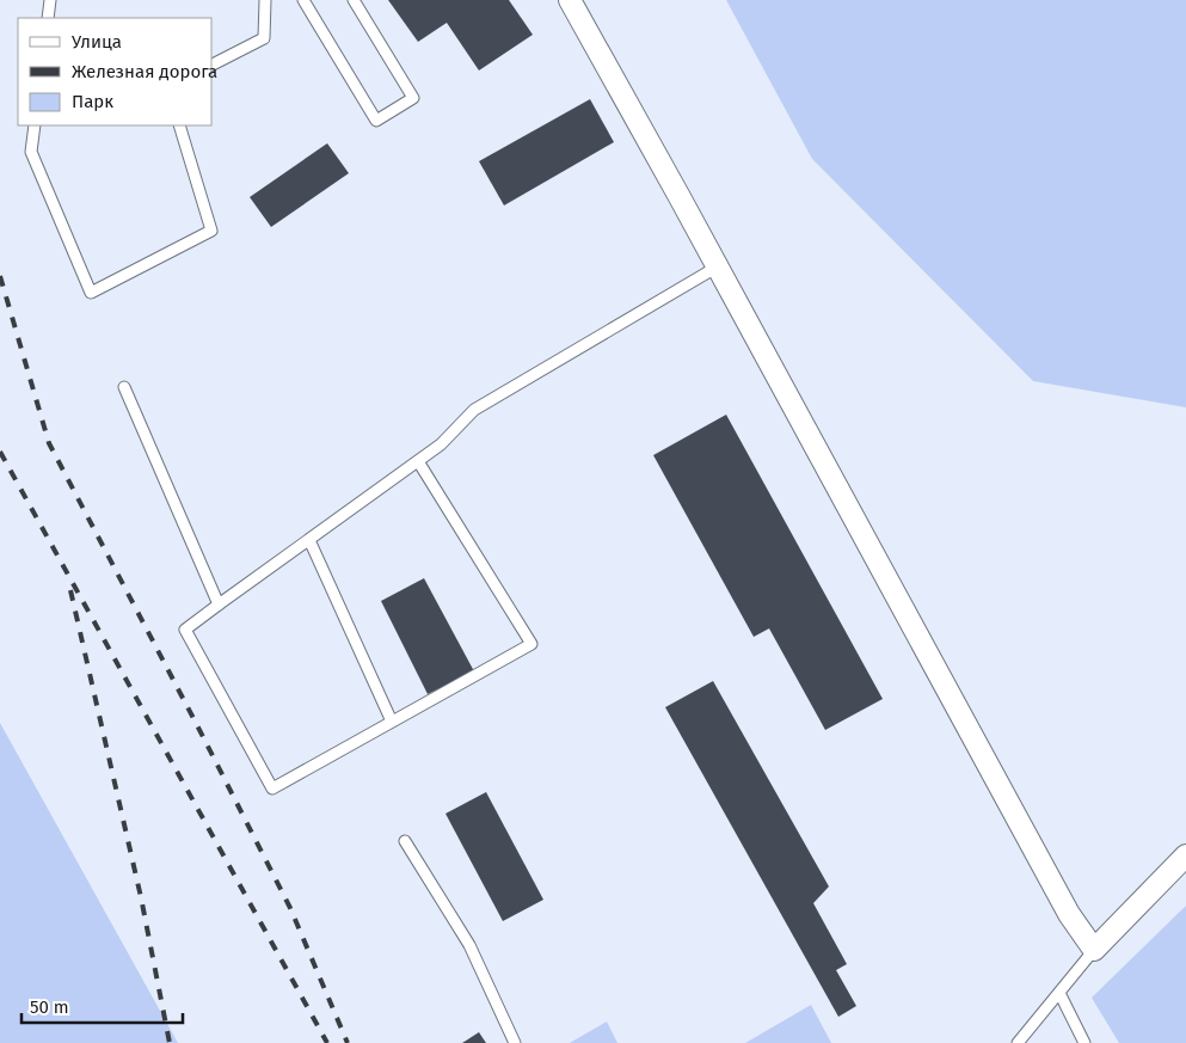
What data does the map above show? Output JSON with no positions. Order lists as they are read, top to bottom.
{
  "legend": ["Улица", "Железная дорога", "Парк"],
  "scale_bar": "50 m"
}
